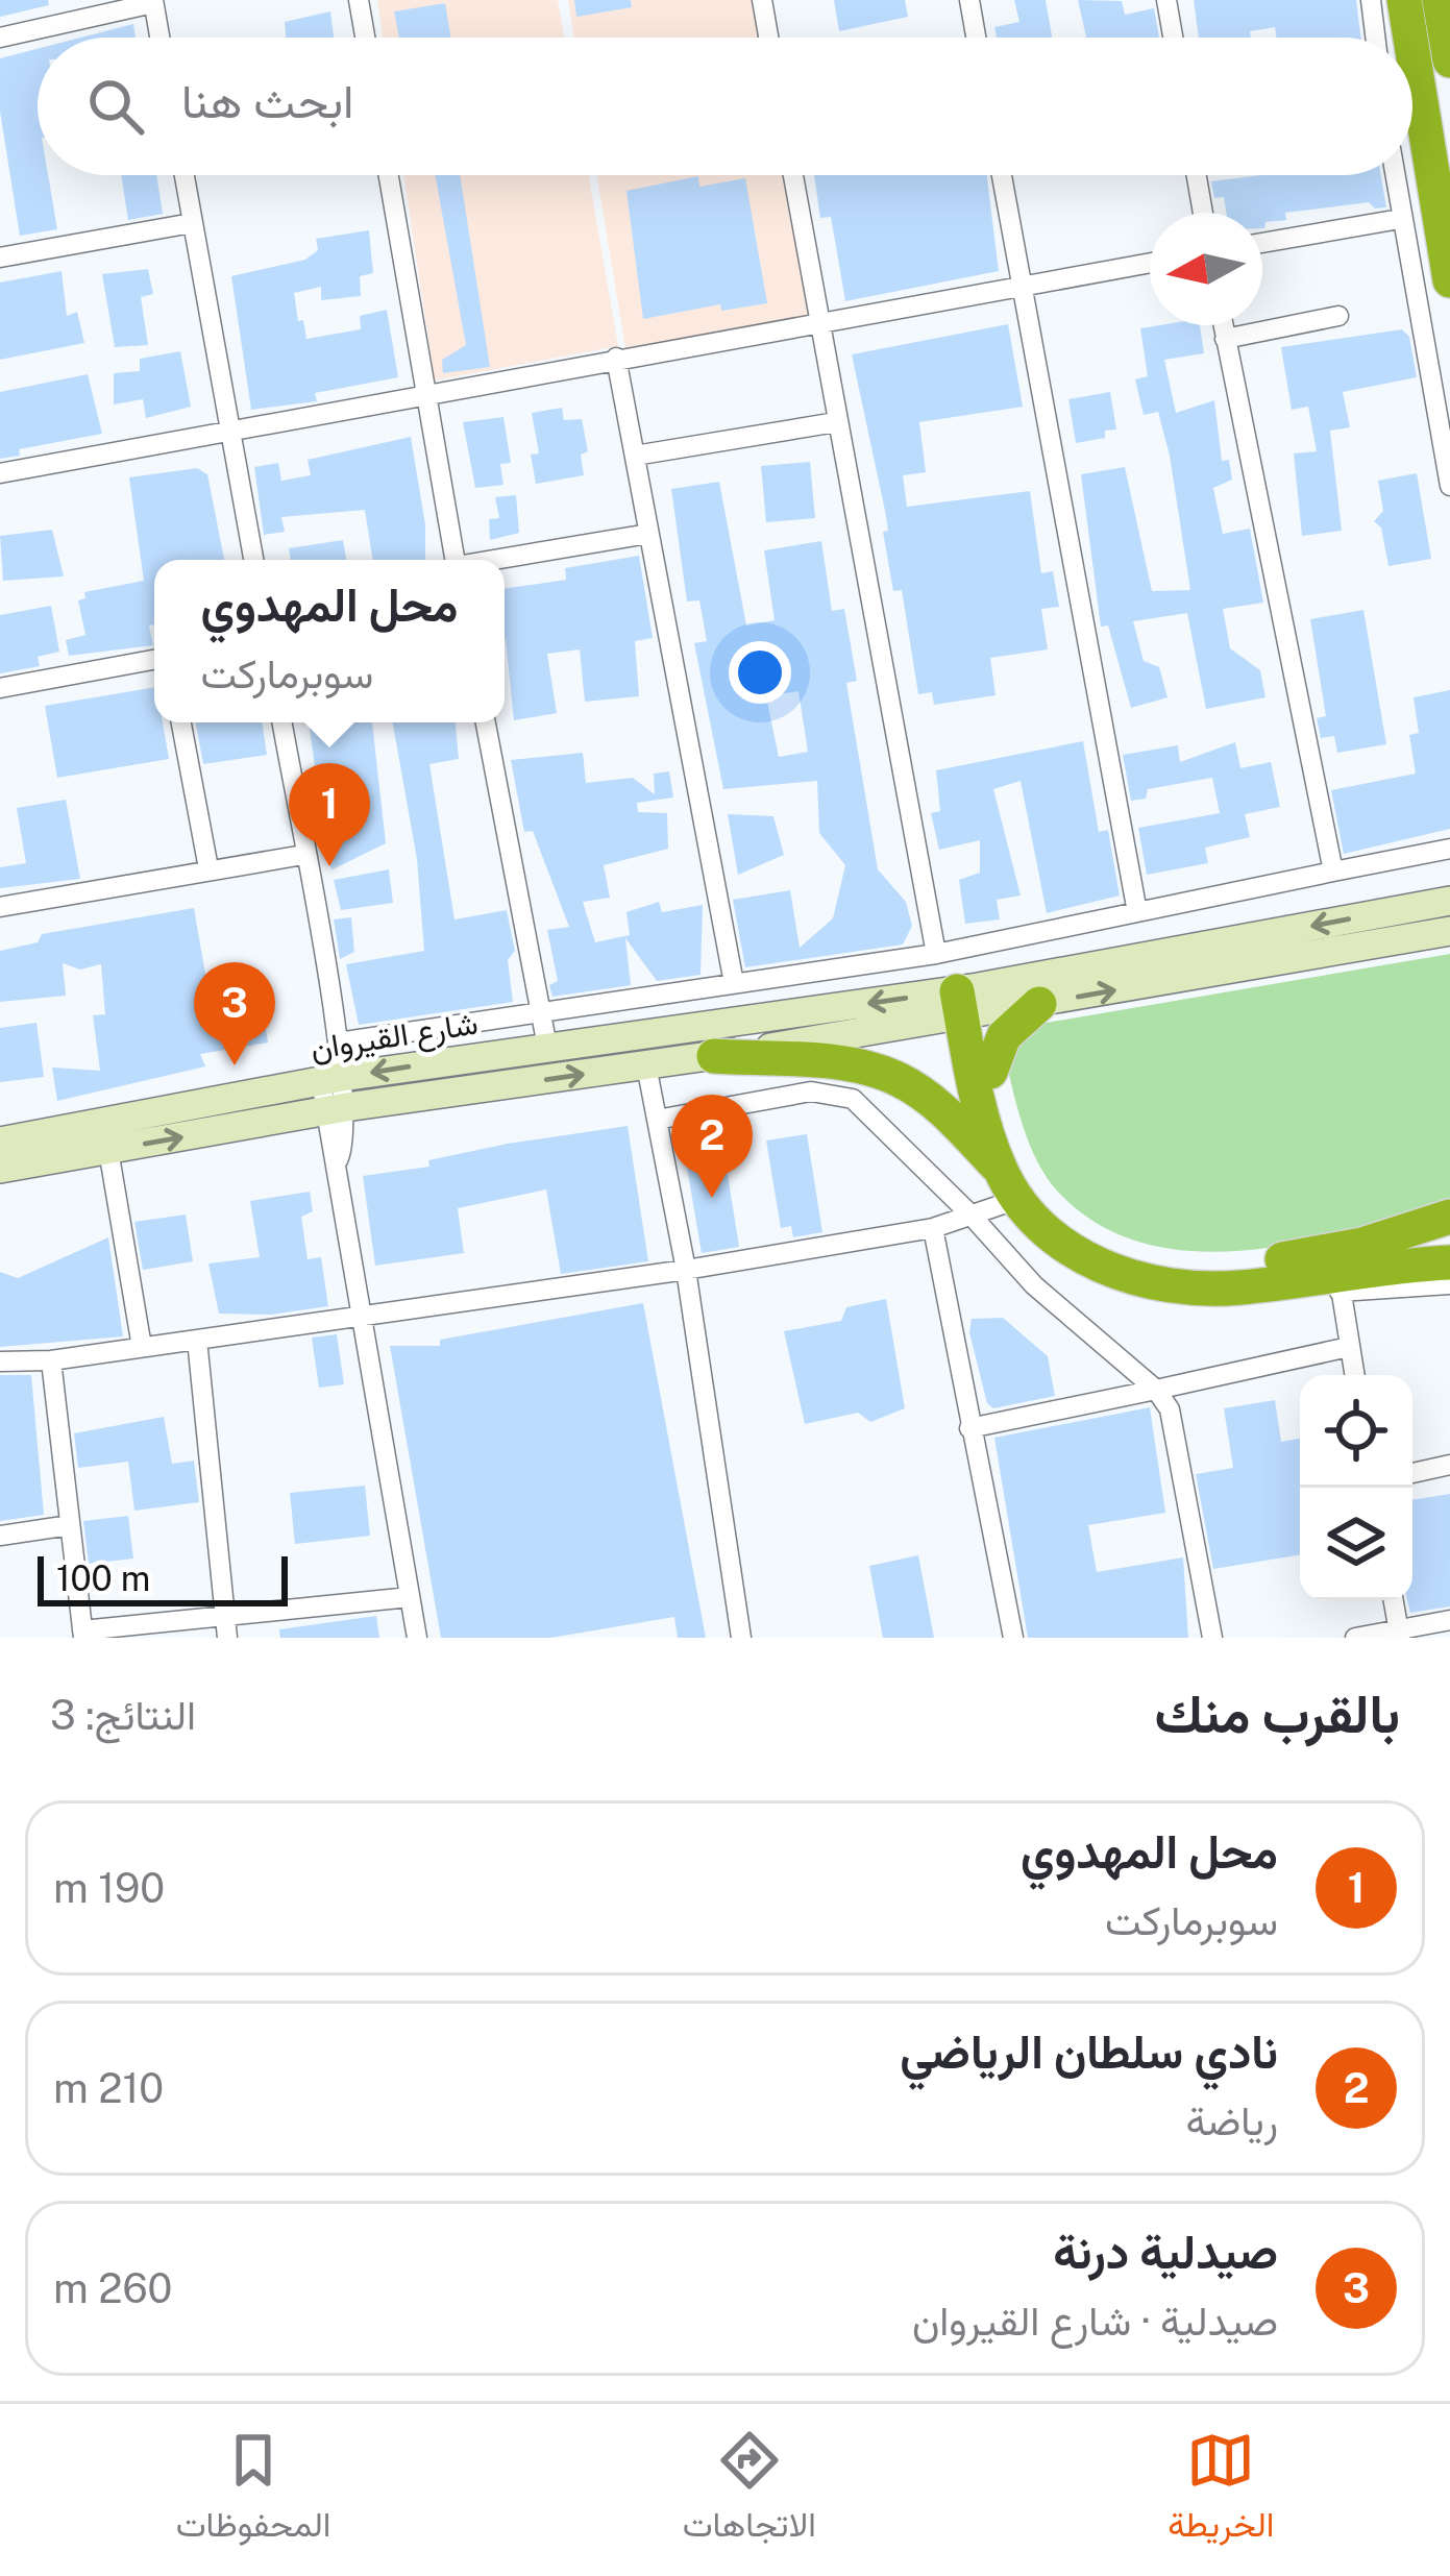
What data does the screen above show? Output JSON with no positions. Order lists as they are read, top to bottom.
{
  "streets": {
    "main road": ["شارع القيروان"]
  },
  "scale_bar": "100 m",
  "north": "left",
  "page": {
    "search": "ابحث هنا",
    "popup": ["محل المهدوي", "سوبرماركت"],
    "pins": ["1", "3", "2"],
    "scale": "100 m",
    "heading": ["بالقرب منك", "النتائج: 3"],
    "list": [
      {
        "mark": "1",
        "name": "محل المهدوي",
        "note": "سوبرماركت",
        "value": "190 m"
      },
      {
        "mark": "2",
        "name": "نادي سلطان الرياضي",
        "note": "رياضة",
        "value": "210 m"
      },
      {
        "mark": "3",
        "name": "صيدلية درنة",
        "note": "صيدلية · شارع القيروان",
        "value": "260 m"
      }
    ],
    "nav": ["الخريطة", "الاتجاهات", "المحفوظات"]
  }
}
